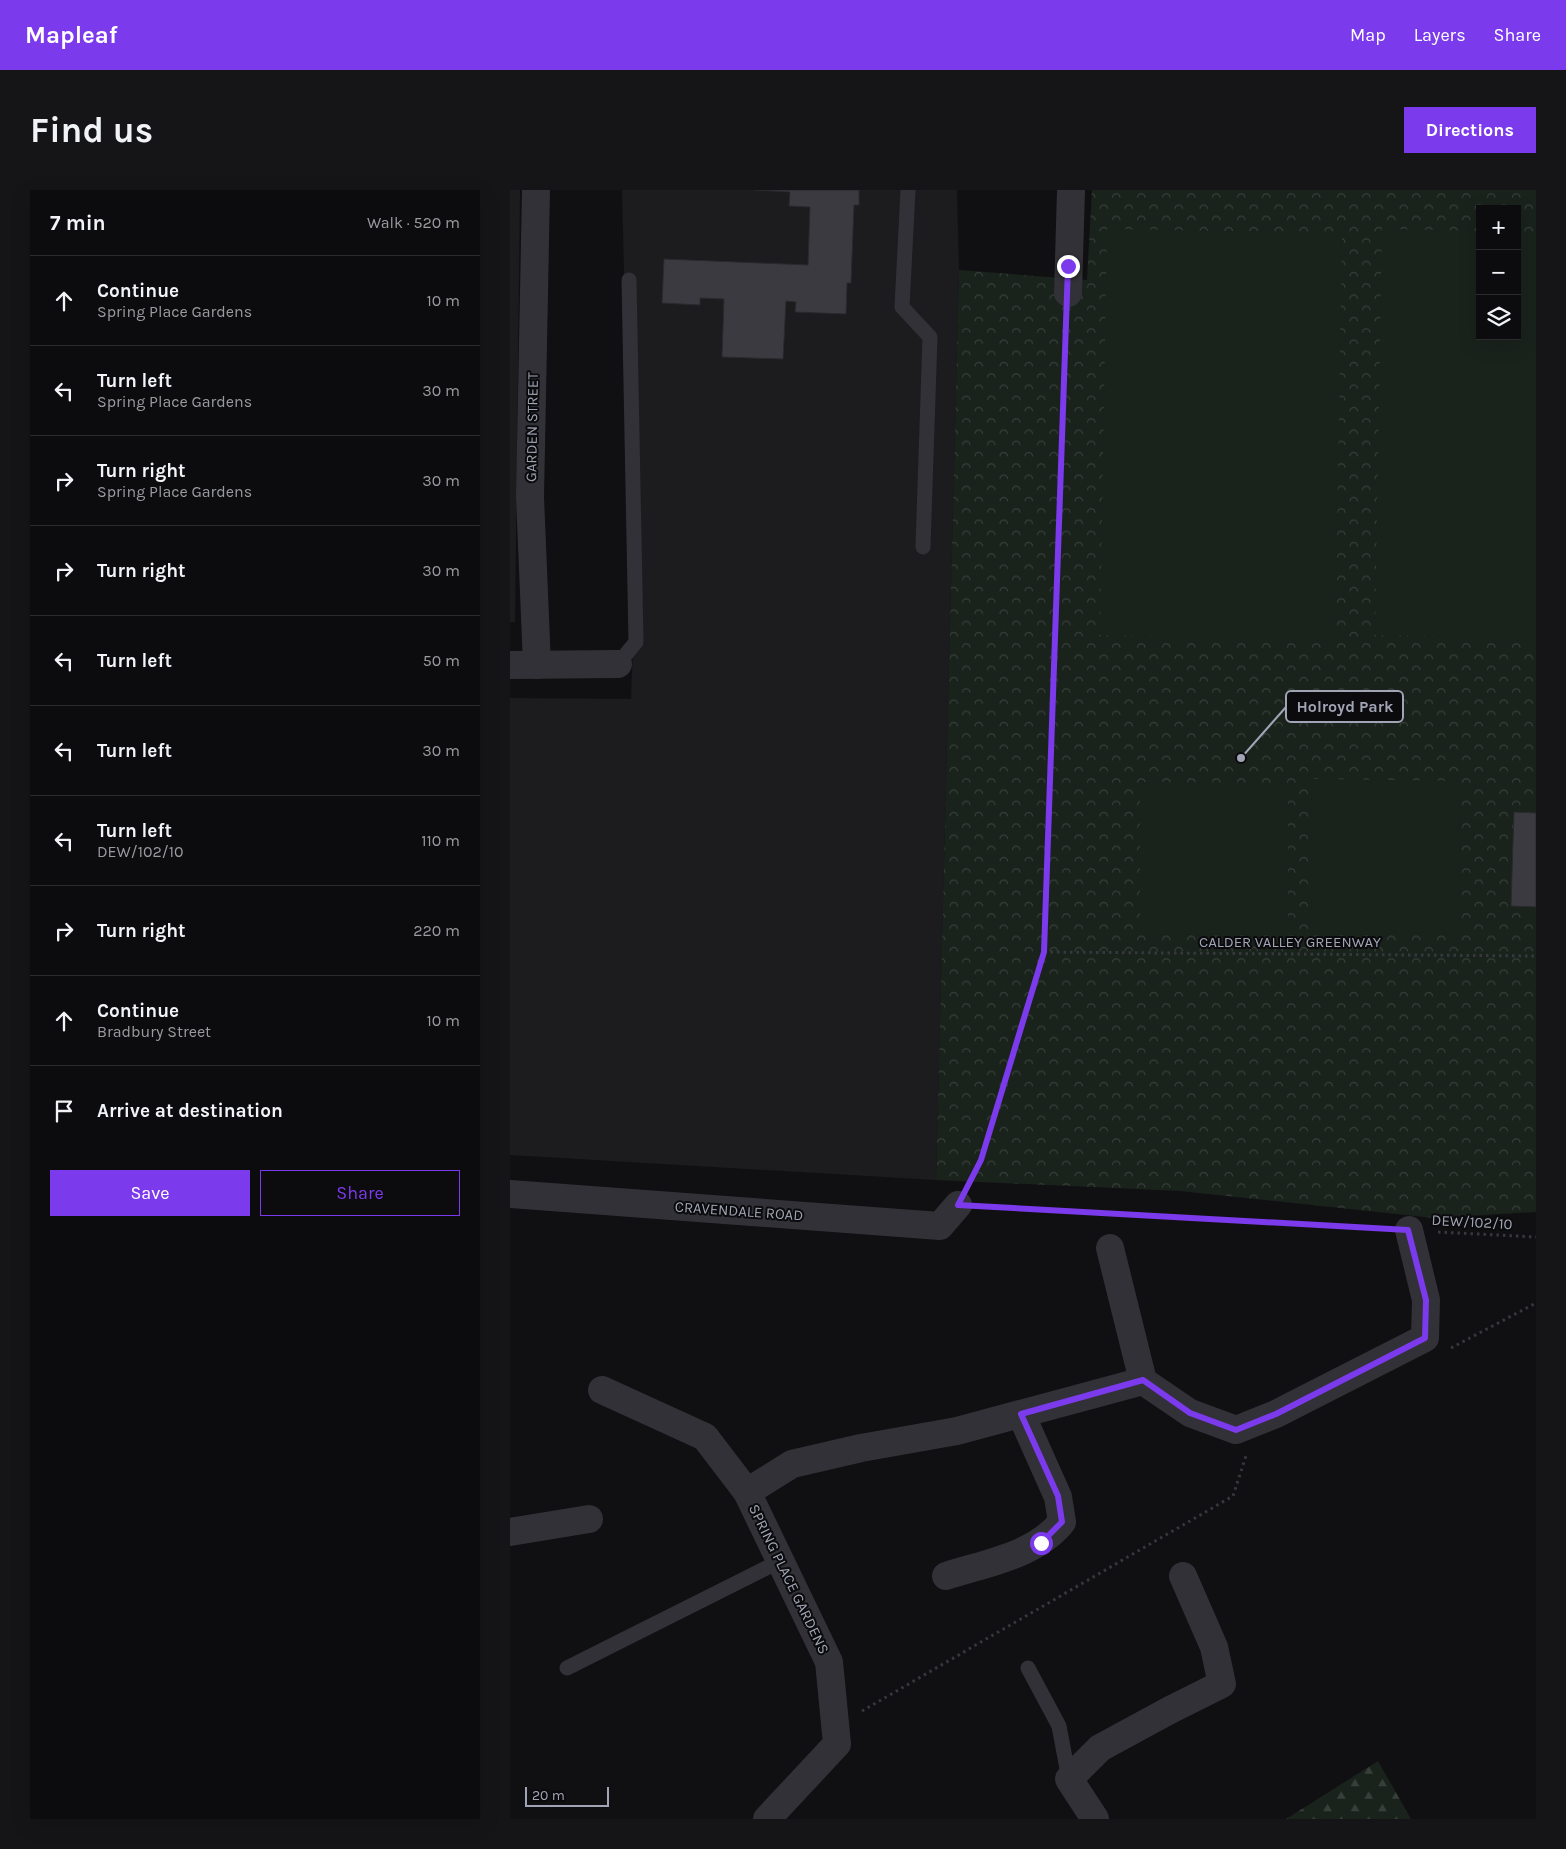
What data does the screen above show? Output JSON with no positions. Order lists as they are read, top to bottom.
{
  "streets": {
    "street": ["GARDEN STREET", "CRAVENDALE ROAD", "SPRING PLACE GARDENS"],
    "path": ["CALDER VALLEY GREENWAY", "DEW/102/10"]
  },
  "crossings": [
    ["CRAVENDALE ROAD", "DEW/102/10"]
  ],
  "places": ["Holroyd Park"],
  "scale_bar": "20 m",
  "page": {
    "header": "Mapleaf",
    "nav": ["Map", "Layers", "Share"],
    "buttons": [
      "Directions",
      ["Save", "Share"]
    ],
    "title": "Find us",
    "heading": ["7 min", "Walk · 520 m"],
    "map_buttons": ["+", "−"],
    "list": [
      ["Continue", "Spring Place Gardens", "10 m"],
      ["Turn left", "Spring Place Gardens", "30 m"],
      ["Turn right", "Spring Place Gardens", "30 m"],
      ["Turn right", "30 m"],
      ["Turn left", "50 m"],
      ["Turn left", "30 m"],
      ["Turn left", "DEW/102/10", "110 m"],
      ["Turn right", "220 m"],
      ["Continue", "Bradbury Street", "10 m"],
      "Arrive at destination"
    ],
    "scale": "20 m"
  }
}
